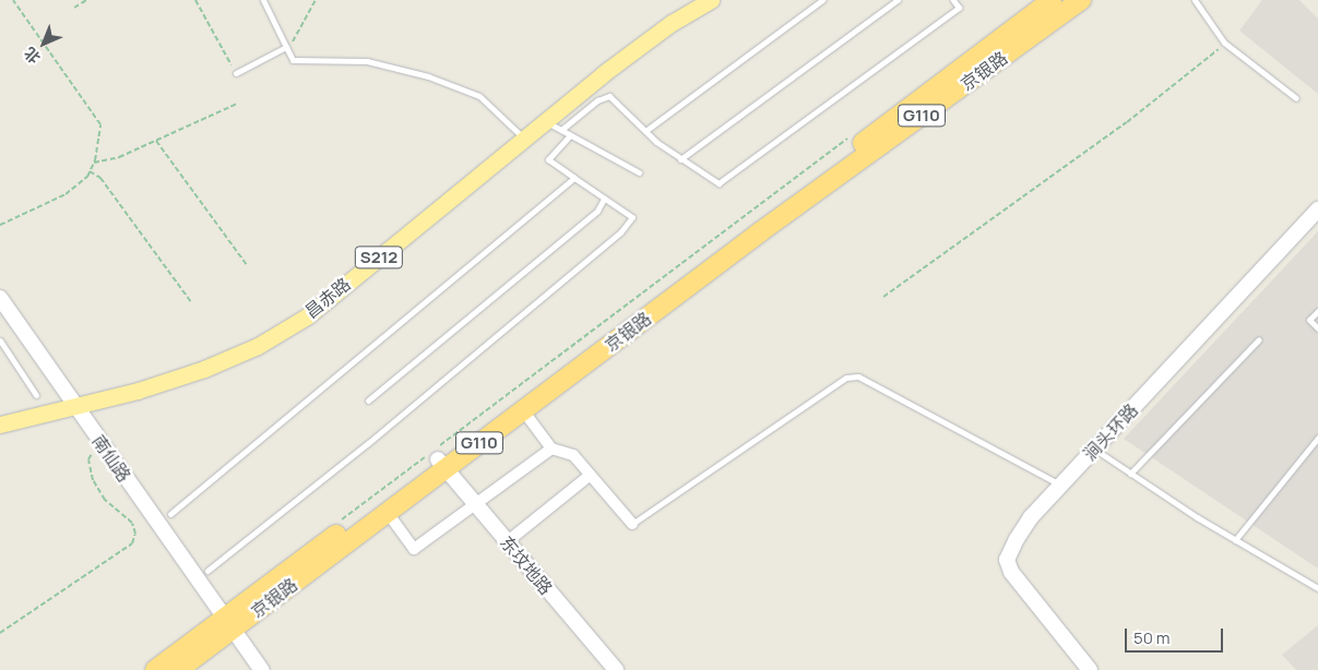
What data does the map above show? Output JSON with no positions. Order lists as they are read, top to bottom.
{
  "streets": {
    "highway": ["京银路", "G110"],
    "main road": ["S212", "昌赤路"],
    "street": ["涧头环路", "南仙路", "东坟地路"]
  },
  "crossings": [
    ["京银路", "南仙路"],
    ["京银路", "东坟地路"],
    ["昌赤路", "南仙路"]
  ],
  "scale_bar": "50 m",
  "north": "bottom left"
}
